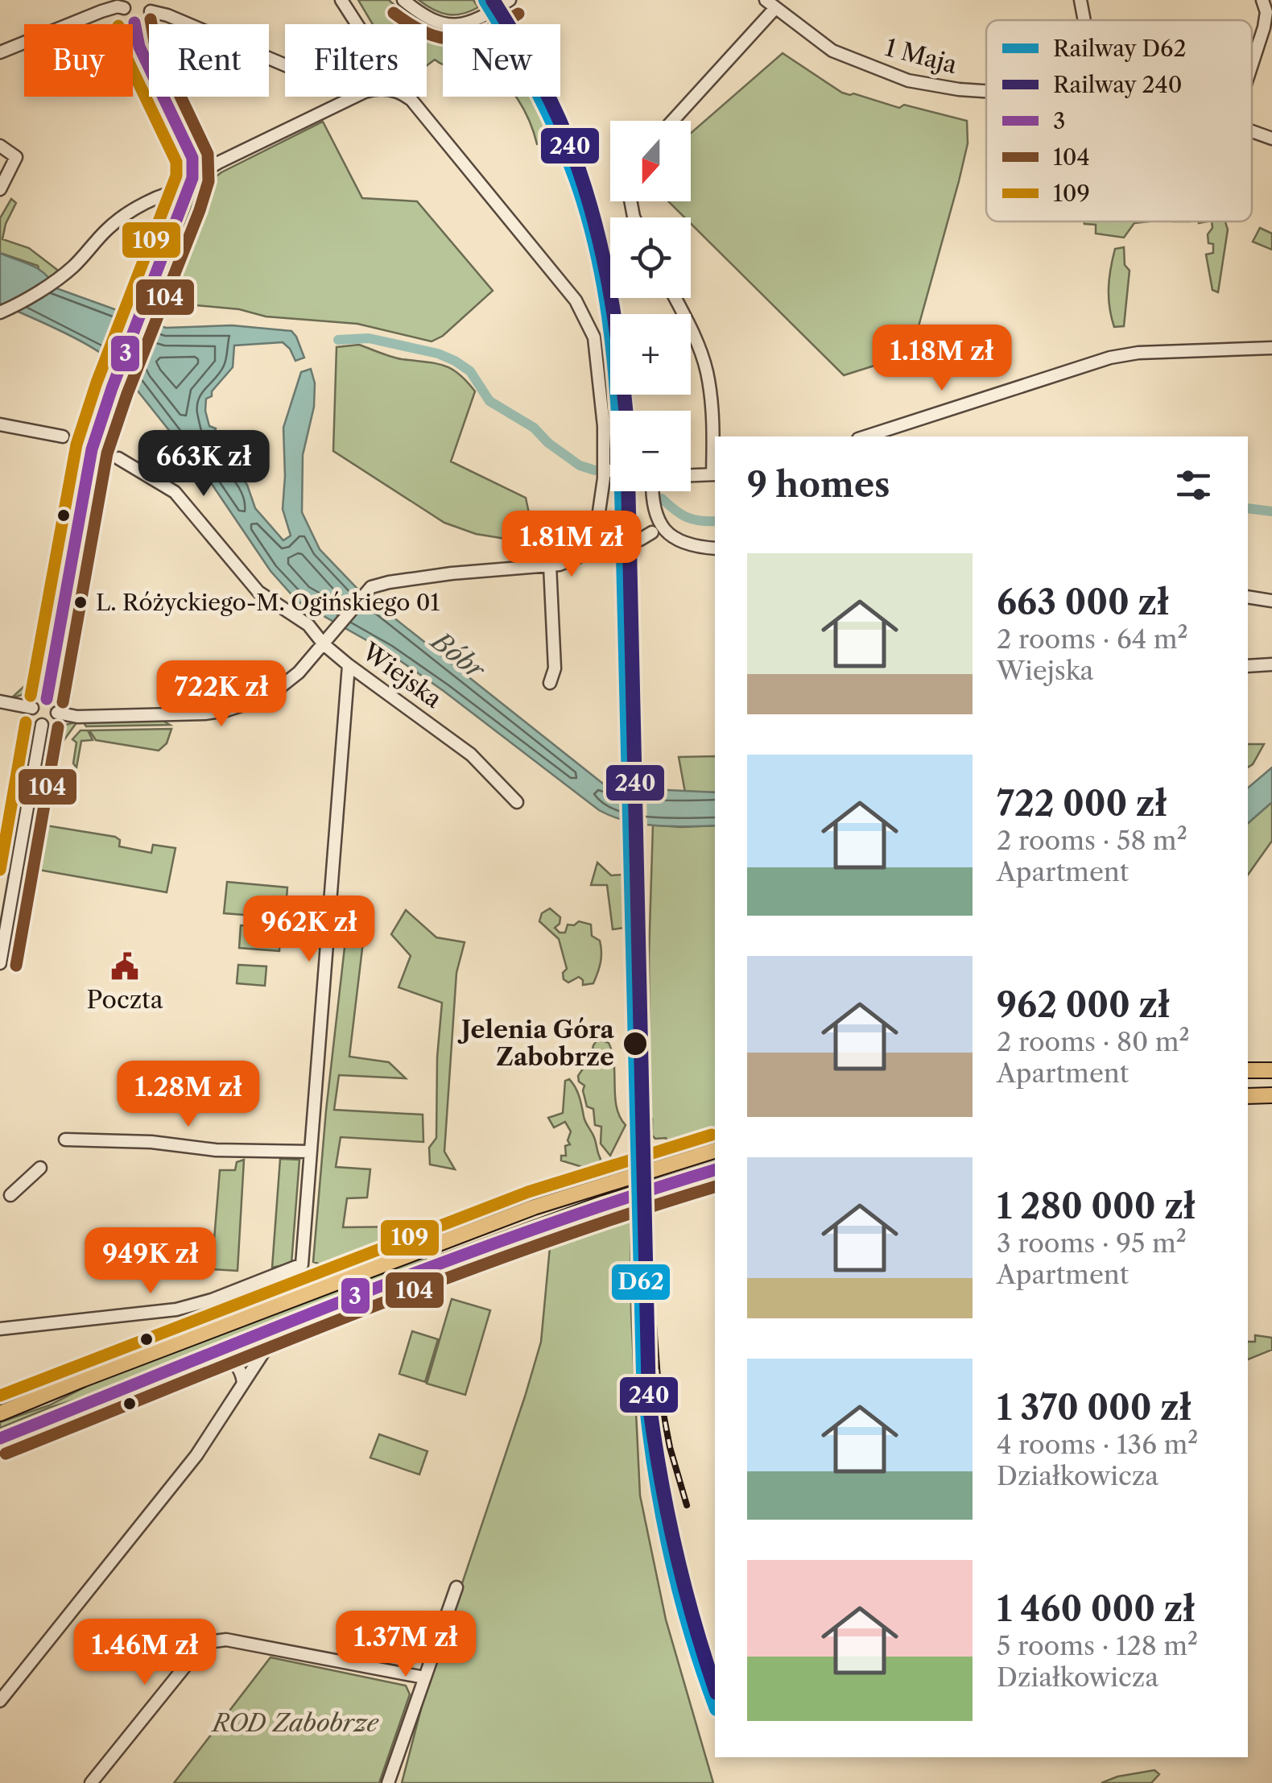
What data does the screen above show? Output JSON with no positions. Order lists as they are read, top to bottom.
{
  "streets": {
    "street": ["1 Maja", "Wiejska"]
  },
  "water": ["Bóbr"],
  "parks": ["ROD Zabobrze"],
  "places": {
    "other": ["L. Różyckiego-M. Ogińskiego 01", "Jelenia Góra Zabobrze"],
    "public building": ["Poczta"]
  },
  "lines": [
    "rail line D62",
    "rail line 240",
    "transit line 104",
    "transit line 3",
    "transit line 109"
  ],
  "legend": [
    "Railway D62",
    "Railway 240",
    "3",
    "104",
    "109"
  ],
  "north": "bottom",
  "page": {
    "chip": [
      "Buy",
      "Rent",
      "Filters",
      "New"
    ],
    "map_buttons": ["+", "−"],
    "price": [
      "1.18M zł",
      "663K zł",
      "1.81M zł",
      "722K zł",
      "962K zł",
      "1.28M zł",
      "949K zł",
      "1.37M zł",
      "1.46M zł"
    ],
    "heading": "9 homes",
    "list": [
      {
        "name": "663 000 zł",
        "note": "2 rooms · 64 m² · Wiejska"
      },
      {
        "name": "722 000 zł",
        "note": "2 rooms · 58 m² · Apartment"
      },
      {
        "name": "962 000 zł",
        "note": "2 rooms · 80 m² · Apartment"
      },
      {
        "name": "1 280 000 zł",
        "note": "3 rooms · 95 m² · Apartment"
      },
      {
        "name": "1 370 000 zł",
        "note": "4 rooms · 136 m² · Działkowicza"
      },
      {
        "name": "1 460 000 zł",
        "note": "5 rooms · 128 m² · Działkowicza"
      }
    ]
  }
}
